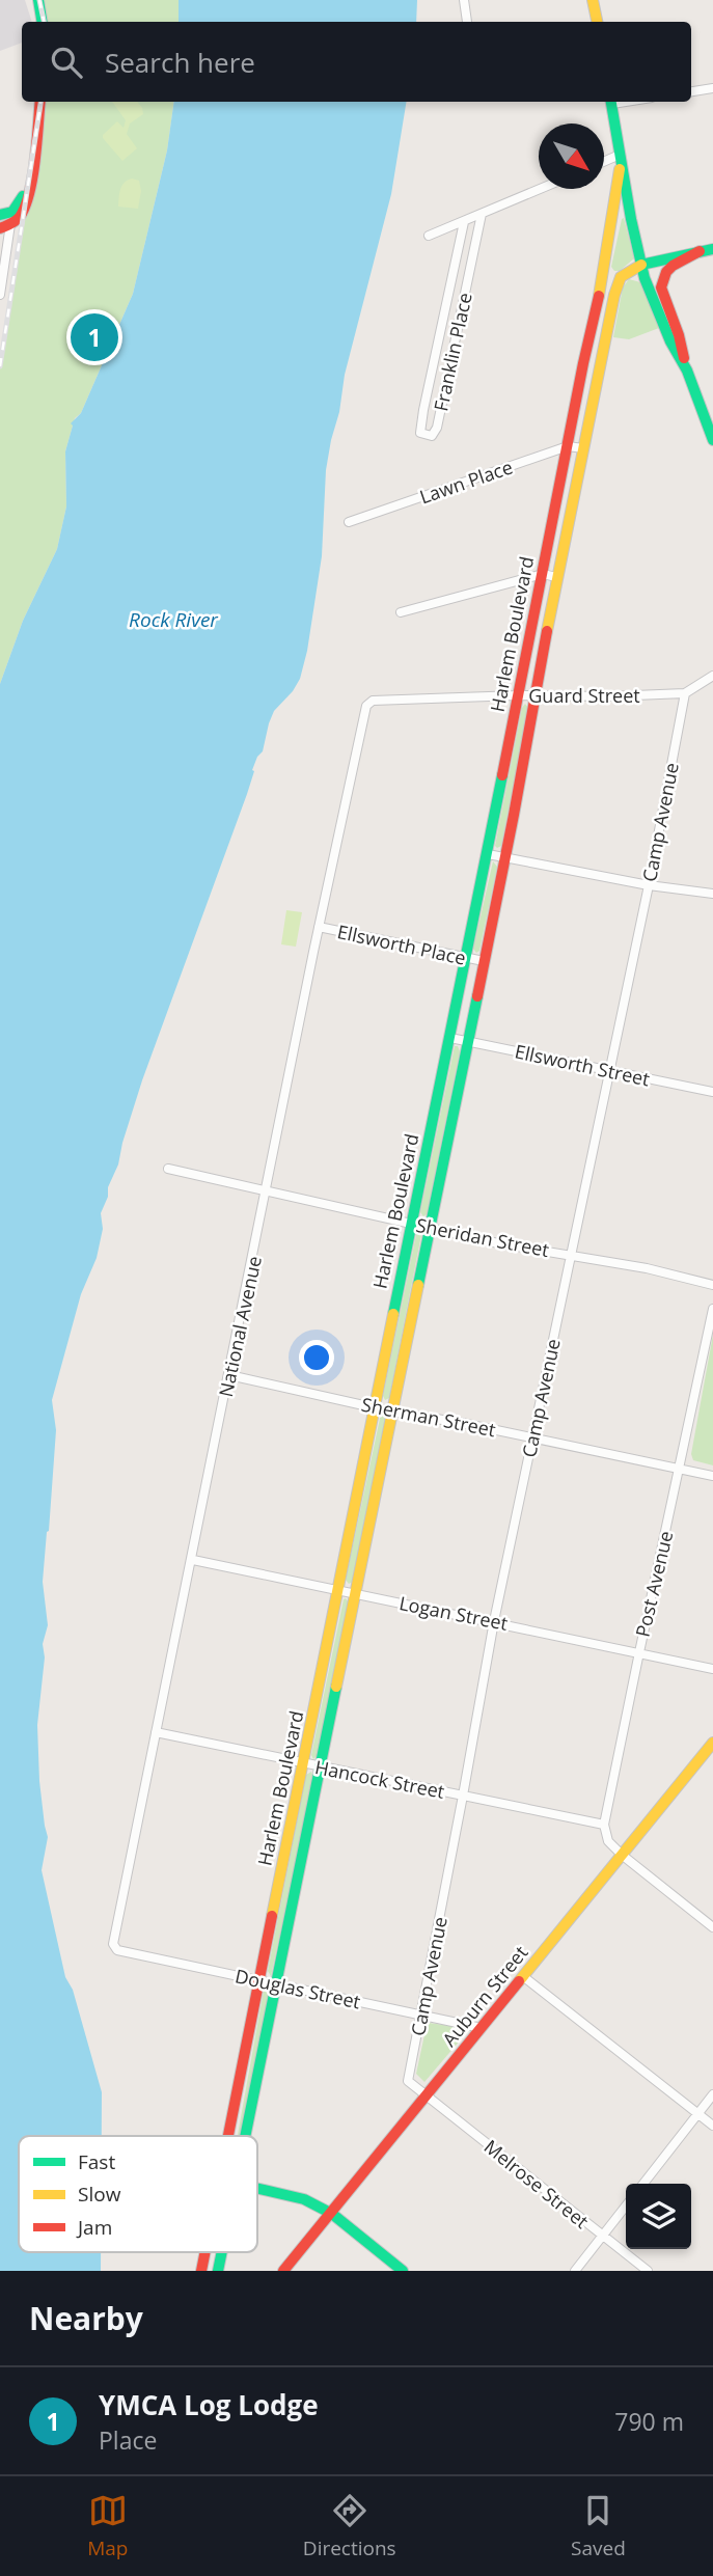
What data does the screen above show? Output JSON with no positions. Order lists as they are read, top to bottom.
{
  "streets": {
    "street": [
      "Franklin Place",
      "Lawn Place",
      "Harlem Boulevard",
      "Guard Street",
      "Camp Avenue",
      "Ellsworth Place",
      "Ellsworth Street",
      "Sheridan Street",
      "National Avenue",
      "Sherman Street",
      "Post Avenue",
      "Logan Street",
      "Hancock Street",
      "Douglas Street",
      "Auburn Street",
      "Melrose Street"
    ]
  },
  "crossings": [
    ["Lawn Place", "Harlem Boulevard"],
    ["Harlem Boulevard", "Guard Street"],
    ["Harlem Boulevard", "Ellsworth Place"],
    ["Harlem Boulevard", "Ellsworth Street"],
    ["Harlem Boulevard", "Sheridan Street"],
    ["Harlem Boulevard", "Sherman Street"],
    ["Harlem Boulevard", "Logan Street"],
    ["Harlem Boulevard", "Hancock Street"],
    ["Harlem Boulevard", "Douglas Street"],
    ["Guard Street", "Camp Avenue"],
    ["Guard Street", "National Avenue"],
    ["Camp Avenue", "Ellsworth Street"],
    ["Camp Avenue", "Sheridan Street"],
    ["Camp Avenue", "Sherman Street"],
    ["Camp Avenue", "Logan Street"],
    ["Camp Avenue", "Hancock Street"],
    ["Camp Avenue", "Douglas Street"],
    ["Camp Avenue", "Auburn Street"],
    ["Camp Avenue", "Melrose Street"],
    ["Ellsworth Place", "National Avenue"],
    ["Sheridan Street", "National Avenue"],
    ["National Avenue", "Sherman Street"],
    ["National Avenue", "Logan Street"],
    ["National Avenue", "Hancock Street"],
    ["National Avenue", "Douglas Street"],
    ["Sherman Street", "Post Avenue"],
    ["Post Avenue", "Logan Street"],
    ["Post Avenue", "Hancock Street"],
    ["Douglas Street", "Auburn Street"],
    ["Auburn Street", "Melrose Street"]
  ],
  "water": ["Rock River"],
  "legend": ["Fast", "Slow", "Jam"],
  "north": "bottom right",
  "page": {
    "search": "Search here",
    "pins": "1",
    "heading": "Nearby",
    "list": [
      {
        "mark": "1",
        "name": "YMCA Log Lodge",
        "note": "Place",
        "value": "790 m"
      }
    ],
    "nav": ["Map", "Directions", "Saved"]
  }
}
